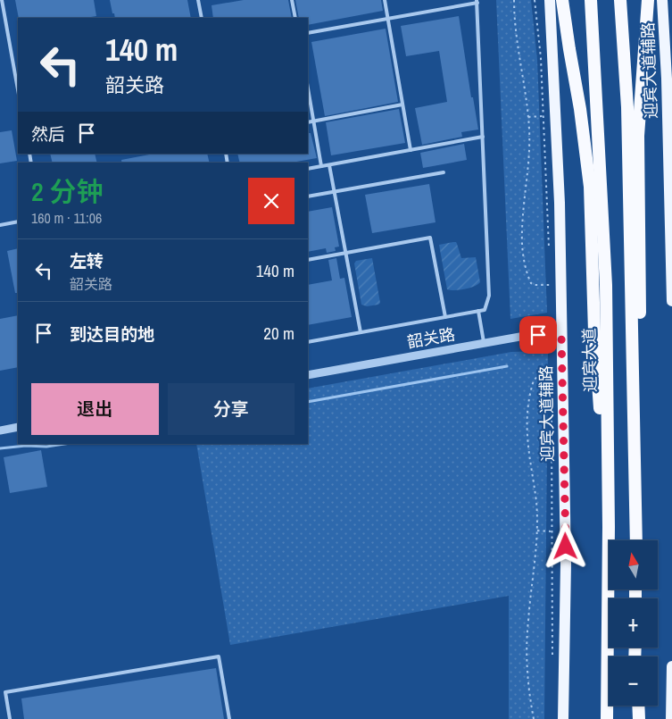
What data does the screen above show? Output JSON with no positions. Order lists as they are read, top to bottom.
{
  "streets": {
    "highway": ["迎宾大道"],
    "main road": ["迎宾大道辅路"],
    "street": ["韶关路"]
  },
  "crossings": [
    ["迎宾大道辅路", "韶关路"]
  ],
  "north": "top",
  "page": {
    "turn": ["140 m", "韶关路"],
    "then": "然后",
    "heading": ["2 分钟", "160 m · 11:06"],
    "list": [
      {
        "name": "左转",
        "note": "韶关路",
        "value": "140 m"
      },
      {
        "name": "到达目的地",
        "value": "20 m"
      }
    ],
    "buttons": ["退出", "分享"],
    "map_buttons": ["+", "−"]
  }
}
